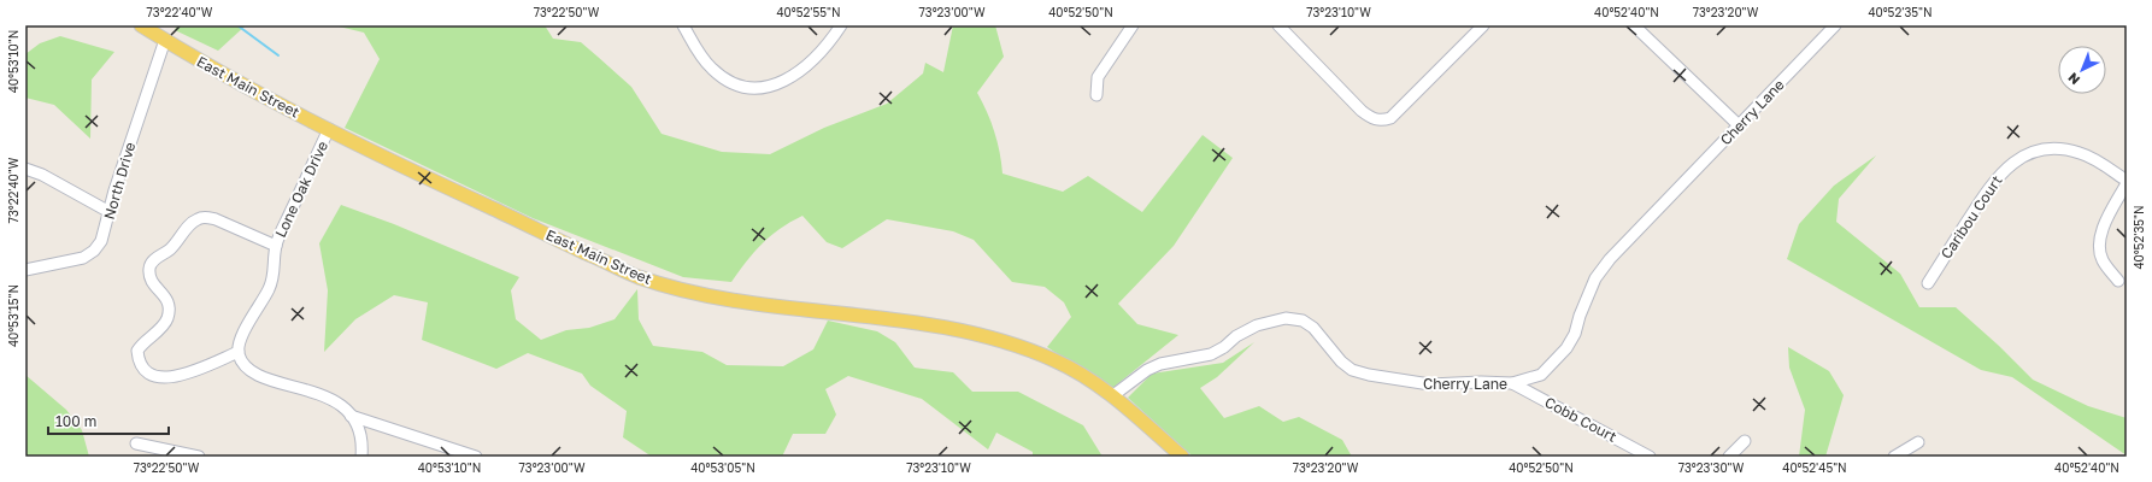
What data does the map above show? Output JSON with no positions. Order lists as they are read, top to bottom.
{
  "streets": {
    "main road": ["East Main Street"],
    "street": [
      "Cherry Lane",
      "North Drive",
      "Lone Oak Drive",
      "Caribou Court",
      "Cobb Court"
    ]
  },
  "crossings": [
    ["East Main Street", "Cherry Lane"],
    ["East Main Street", "North Drive"],
    ["East Main Street", "Lone Oak Drive"],
    ["Cherry Lane", "Cobb Court"]
  ],
  "scale_bar": "100 m",
  "north": "bottom left",
  "coordinates": [
    "73°22'40\"W",
    "73°22'50\"W",
    "40°52'55\"N",
    "73°23'00\"W",
    "40°52'50\"N",
    "73°23'10\"W",
    "40°52'40\"N",
    "73°23'20\"W",
    "40°52'35\"N",
    "40°53'10\"N",
    "40°53'15\"N",
    "40°53'05\"N",
    "73°23'30\"W",
    "40°52'45\"N"
  ]
}
